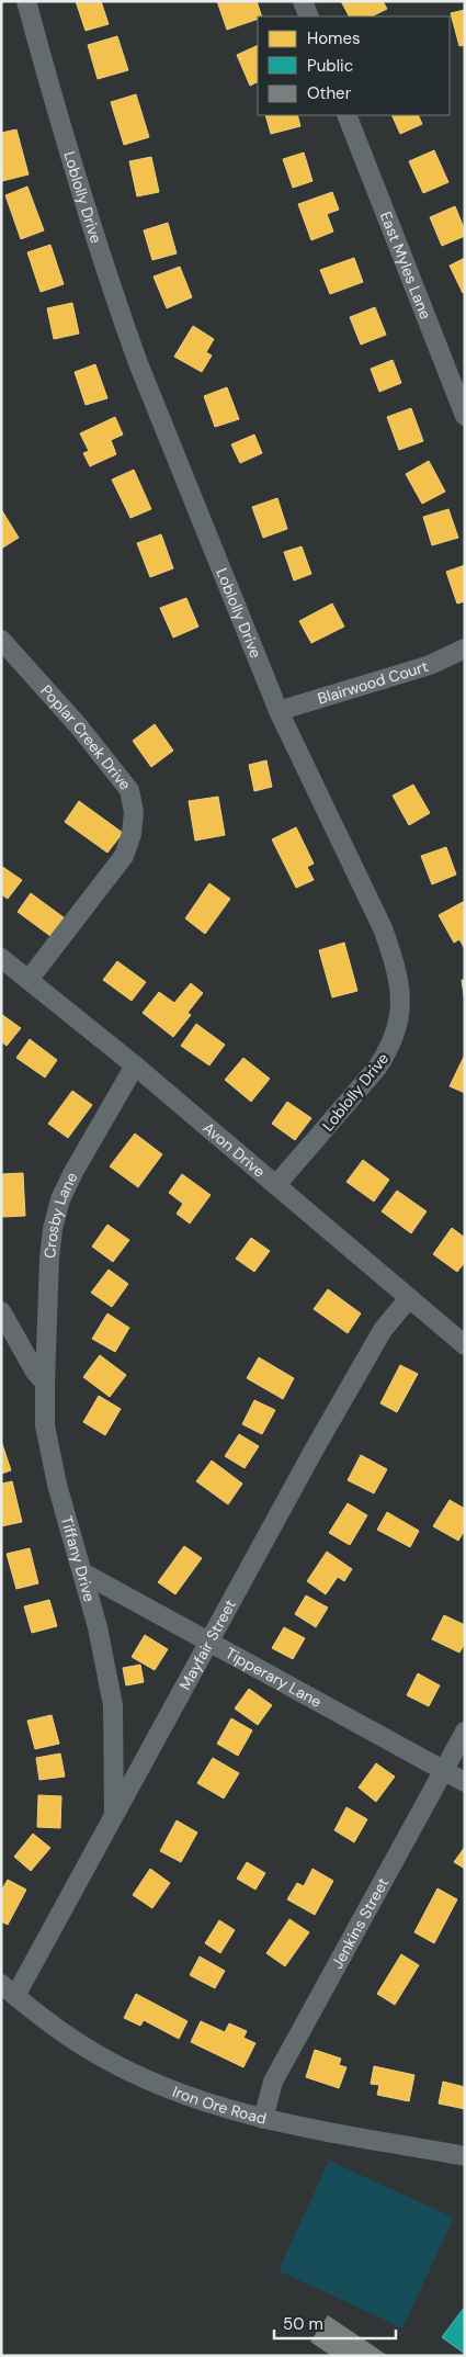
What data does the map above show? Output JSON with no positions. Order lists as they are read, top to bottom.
{
  "streets": {
    "street": [
      "Loblolly Drive",
      "East Myles Lane",
      "Blairwood Court",
      "Poplar Creek Drive",
      "Avon Drive",
      "Crosby Lane",
      "Tiffany Drive",
      "Mayfair Street",
      "Tipperary Lane",
      "Jenkins Street",
      "Iron Ore Road"
    ]
  },
  "crossings": [
    ["Loblolly Drive", "Blairwood Court"],
    ["Loblolly Drive", "Avon Drive"],
    ["Poplar Creek Drive", "Avon Drive"],
    ["Avon Drive", "Crosby Lane"],
    ["Avon Drive", "Mayfair Street"],
    ["Crosby Lane", "Tiffany Drive"],
    ["Tiffany Drive", "Mayfair Street"],
    ["Tiffany Drive", "Tipperary Lane"],
    ["Mayfair Street", "Tipperary Lane"],
    ["Mayfair Street", "Iron Ore Road"],
    ["Tipperary Lane", "Jenkins Street"],
    ["Jenkins Street", "Iron Ore Road"]
  ],
  "legend": ["Homes", "Public", "Other"],
  "scale_bar": "50 m"
}
